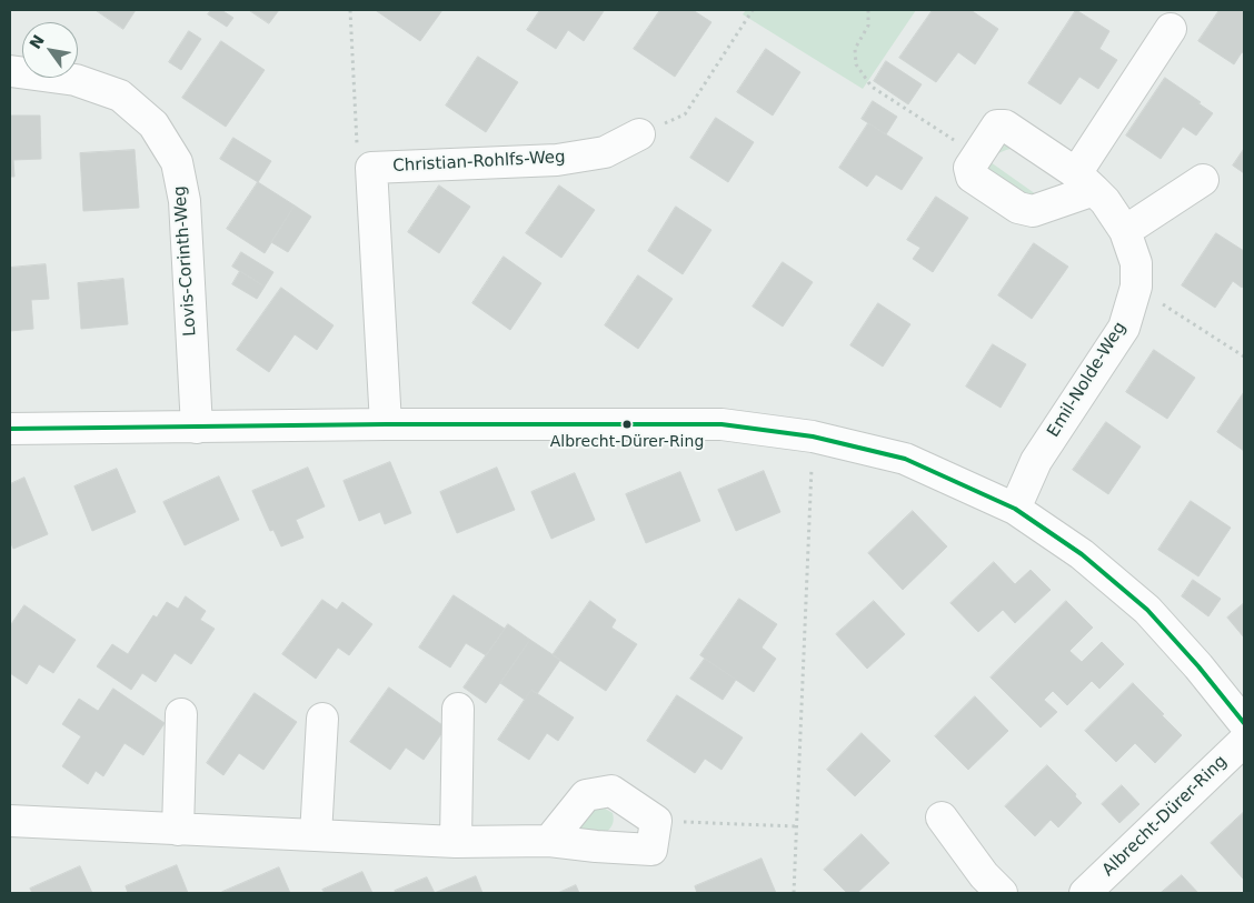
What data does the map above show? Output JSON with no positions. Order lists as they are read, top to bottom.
{
  "streets": {
    "street": [
      "Christian-Rohlfs-Weg",
      "Lovis-Corinth-Weg",
      "Emil-Nolde-Weg",
      "Albrecht-Dürer-Ring"
    ]
  },
  "places": ["Albrecht-Dürer-Ring"],
  "north": "top left"
}
